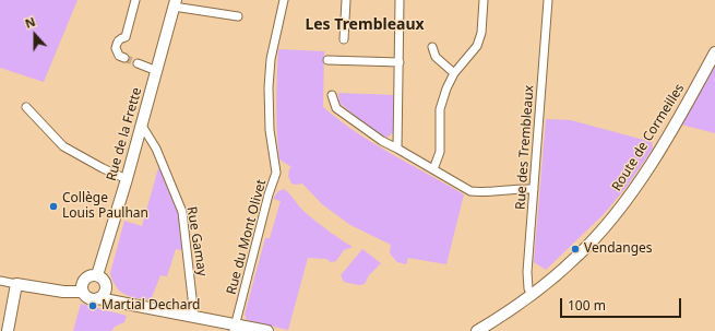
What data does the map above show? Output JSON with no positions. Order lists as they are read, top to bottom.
{
  "streets": {
    "main road": ["Rue de la Frette", "Route de Cormeilles"],
    "street": ["Rue des Trembleaux", "Rue du Mont Olivet", "Rue Gamay"]
  },
  "crossings": [
    ["Rue de la Frette", "Rue Gamay"],
    ["Route de Cormeilles", "Rue des Trembleaux"]
  ],
  "districts": ["Les Trembleaux"],
  "places": ["Collège Louis Paulhan", "Vendanges", "Martial Dechard"],
  "scale_bar": "100 m",
  "north": "top"
}
